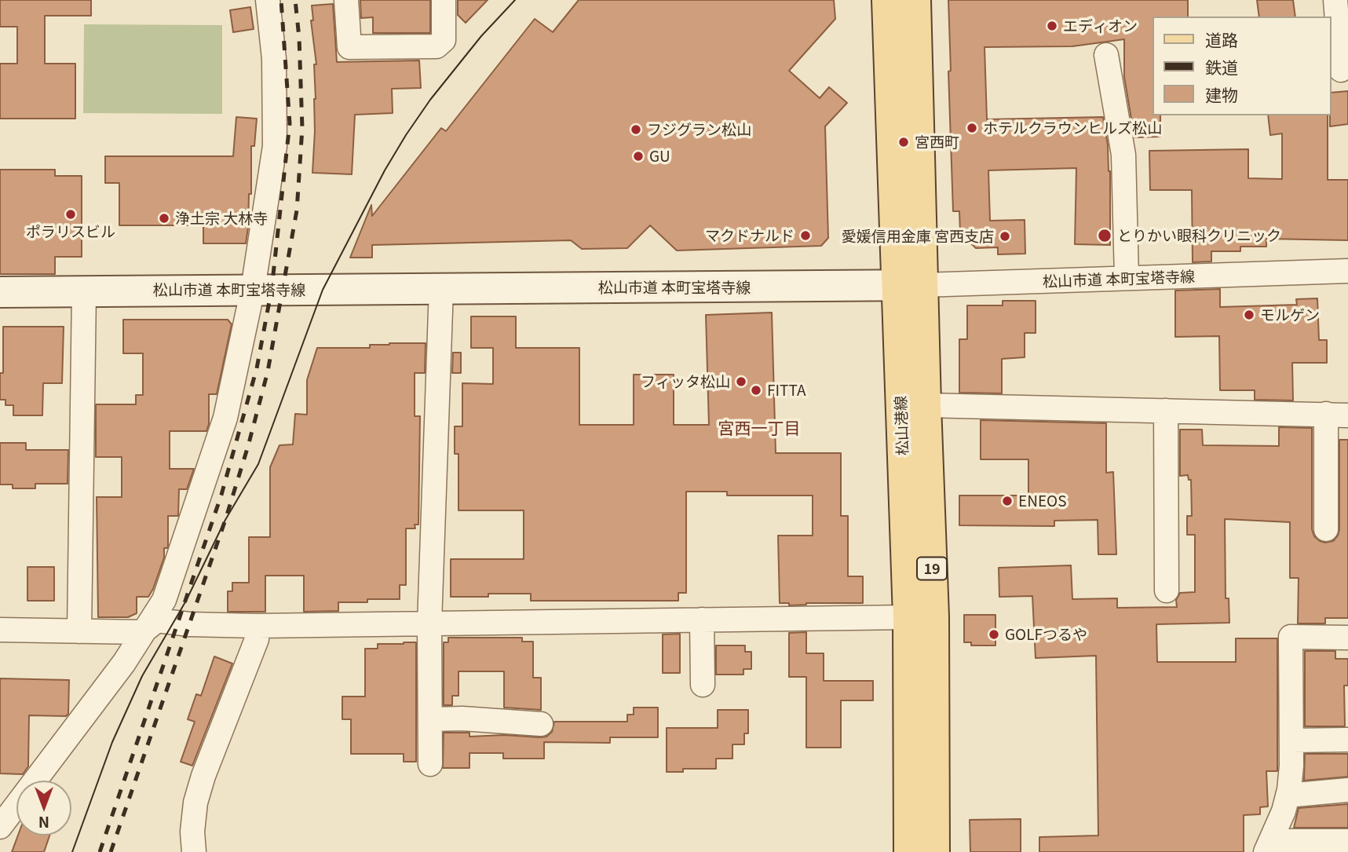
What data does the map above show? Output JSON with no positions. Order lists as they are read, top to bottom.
{
  "streets": {
    "main road": ["松山港線", "19"],
    "street": ["松山市道 本町宝塔寺線"]
  },
  "crossings": [
    ["松山市道 本町宝塔寺線", "松山港線"]
  ],
  "districts": ["宮西一丁目"],
  "places": [
    "エディオン",
    "ホテルクラウンヒルズ松山",
    "フジグラン松山",
    "宮西町",
    "GU",
    "ポラリスビル",
    "浄土宗 大林寺",
    "マクドナルド",
    "とりかい眼科クリニック",
    "愛媛信用金庫 宮西支店",
    "モルゲン",
    "フィッタ松山",
    "FITTA",
    "ENEOS",
    "GOLFつるや"
  ],
  "legend": ["道路", "鉄道", "建物"],
  "north": "bottom"
}
